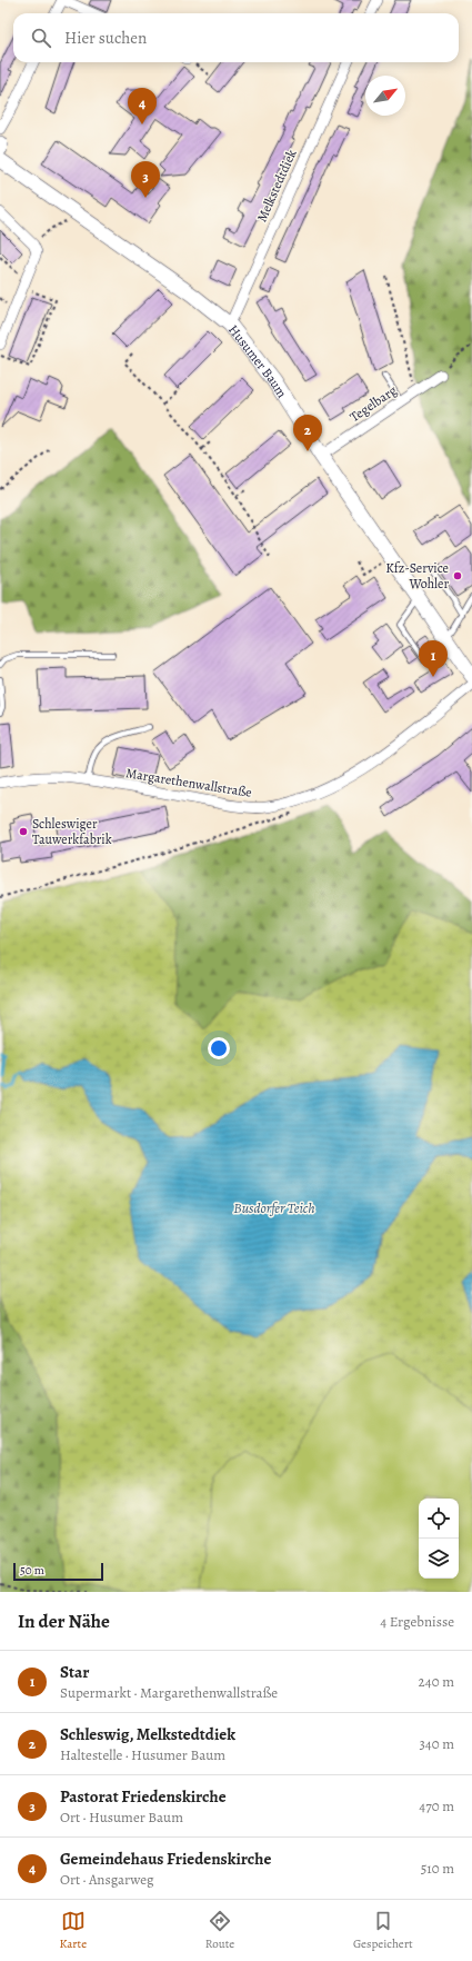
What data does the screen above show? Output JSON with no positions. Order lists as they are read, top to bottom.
{
  "streets": {
    "street": [
      "Melkstedtdiek",
      "Husumer Baum",
      "Tegelbarg",
      "Margarethenwallstraße"
    ]
  },
  "crossings": [
    ["Melkstedtdiek", "Husumer Baum"],
    ["Husumer Baum", "Tegelbarg"]
  ],
  "water": ["Busdorfer Teich"],
  "places": ["Kfz-Service Wohler", "Schleswiger Tauwerkfabrik"],
  "scale_bar": "50 m",
  "north": "top right",
  "page": {
    "search": "Hier suchen",
    "pins": [
      "4",
      "3",
      "2",
      "1"
    ],
    "scale": "50 m",
    "heading": ["In der Nähe", "4 Ergebnisse"],
    "list": [
      {
        "mark": "1",
        "name": "Star",
        "note": "Supermarkt · Margarethenwallstraße",
        "value": "240 m"
      },
      {
        "mark": "2",
        "name": "Schleswig, Melkstedtdiek",
        "note": "Haltestelle · Husumer Baum",
        "value": "340 m"
      },
      {
        "mark": "3",
        "name": "Pastorat Friedenskirche",
        "note": "Ort · Husumer Baum",
        "value": "470 m"
      },
      {
        "mark": "4",
        "name": "Gemeindehaus Friedenskirche",
        "note": "Ort · Ansgarweg",
        "value": "510 m"
      }
    ],
    "nav": ["Karte", "Route", "Gespeichert"]
  }
}
